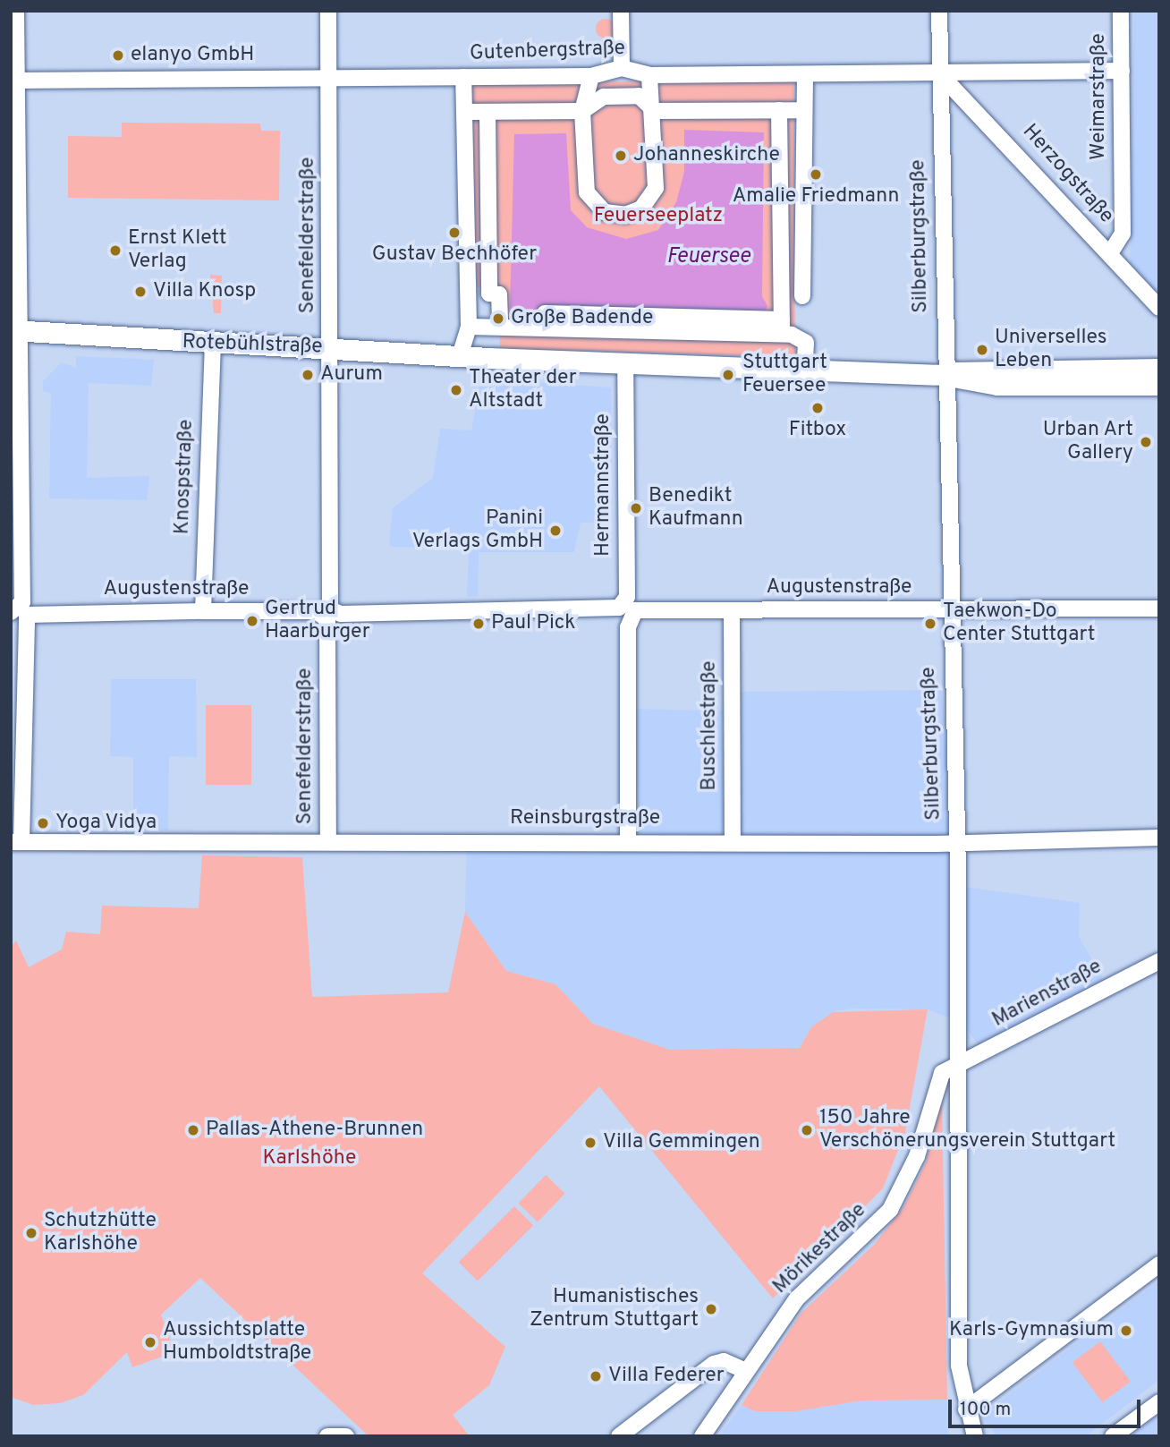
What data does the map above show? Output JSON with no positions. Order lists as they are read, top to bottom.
{
  "streets": {
    "main road": ["Rotebühlstraße"],
    "street": [
      "Gutenbergstraße",
      "Weimarstraße",
      "Herzogstraße",
      "Senefelderstraße",
      "Silberburgstraße",
      "Knospstraße",
      "Hermannstraße",
      "Augustenstraße",
      "Buschlestraße",
      "Reinsburgstraße",
      "Marienstraße",
      "Mörikestraße"
    ]
  },
  "crossings": [
    ["Gutenbergstraße", "Weimarstraße"],
    ["Gutenbergstraße", "Herzogstraße"],
    ["Gutenbergstraße", "Senefelderstraße"],
    ["Gutenbergstraße", "Silberburgstraße"],
    ["Weimarstraße", "Herzogstraße"],
    ["Herzogstraße", "Silberburgstraße"],
    ["Senefelderstraße", "Rotebühlstraße"],
    ["Senefelderstraße", "Augustenstraße"],
    ["Senefelderstraße", "Reinsburgstraße"],
    ["Silberburgstraße", "Rotebühlstraße"],
    ["Silberburgstraße", "Augustenstraße"],
    ["Silberburgstraße", "Reinsburgstraße"],
    ["Silberburgstraße", "Marienstraße"],
    ["Silberburgstraße", "Mörikestraße"],
    ["Rotebühlstraße", "Knospstraße"],
    ["Rotebühlstraße", "Hermannstraße"],
    ["Knospstraße", "Augustenstraße"],
    ["Hermannstraße", "Augustenstraße"],
    ["Hermannstraße", "Reinsburgstraße"],
    ["Augustenstraße", "Buschlestraße"],
    ["Buschlestraße", "Reinsburgstraße"],
    ["Marienstraße", "Mörikestraße"]
  ],
  "water": ["Feuersee"],
  "parks": ["Feuerseeplatz", "Karlshöhe"],
  "places": [
    "elanyo GmbH",
    "Johanneskirche",
    "Amalie Friedmann",
    "Gustav Bechhöfer",
    "Ernst Klett Verlag",
    "Villa Knosp",
    "Große Badende",
    "Universelles Leben",
    "Aurum",
    "Stuttgart Feuersee",
    "Theater der Altstadt",
    "Fitbox",
    "Urban Art Gallery",
    "Benedikt Kaufmann",
    "Panini Verlags GmbH",
    "Gertrud Haarburger",
    "Paul Pick",
    "Taekwon-Do Center Stuttgart",
    "Yoga Vidya",
    "Pallas-Athene-Brunnen",
    "150 Jahre Verschönerungsverein Stuttgart",
    "Villa Gemmingen",
    "Schutzhütte Karlshöhe",
    "Humanistisches Zentrum Stuttgart",
    "Karls-Gymnasium",
    "Aussichtsplatte Humboldtstraße",
    "Villa Federer"
  ],
  "scale_bar": "100 m"
}
